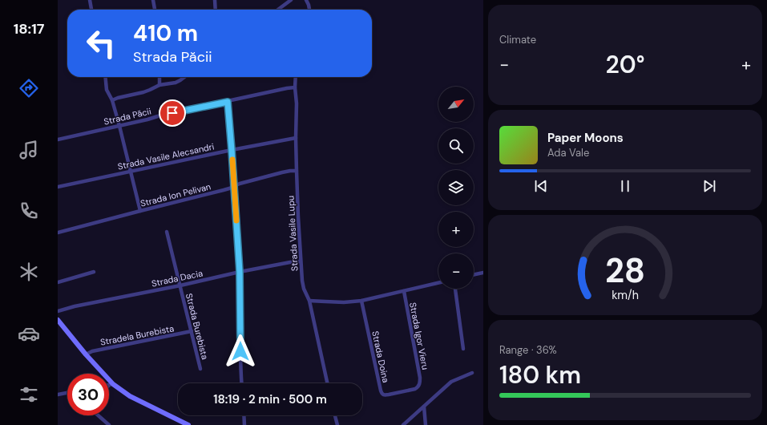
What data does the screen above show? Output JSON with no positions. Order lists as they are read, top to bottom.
{
  "streets": {
    "street": [
      "Strada Păcii",
      "Strada Vasile Alecsandri",
      "Strada Ion Pelivan",
      "Strada Vasile Lupu",
      "Strada Dacia",
      "Strada Burebista",
      "Stradela Burebista",
      "Strada Igor Vieru",
      "Strada Doina"
    ]
  },
  "crossings": [
    ["Strada Păcii", "Strada Vasile Lupu"],
    ["Strada Vasile Alecsandri", "Strada Vasile Lupu"],
    ["Strada Ion Pelivan", "Strada Vasile Lupu"],
    ["Strada Vasile Lupu", "Strada Dacia"],
    ["Strada Dacia", "Strada Burebista"],
    ["Strada Burebista", "Stradela Burebista"],
    ["Strada Igor Vieru", "Strada Doina"]
  ],
  "north": "top right",
  "page": {
    "tabs": "18:17",
    "tile": [
      "Climate",
      ["Range · 36%", "180 km"]
    ],
    "turn": ["410 m", "Strada Păcii"],
    "heat": ["−", "20°", "+"],
    "map_buttons": ["+", "−"],
    "song": ["Paper Moons", "Ada Vale"],
    "limit": "30",
    "trip": "18:19 · 2 min · 500 m",
    "gauge": ["28", "km/h"]
  }
}
